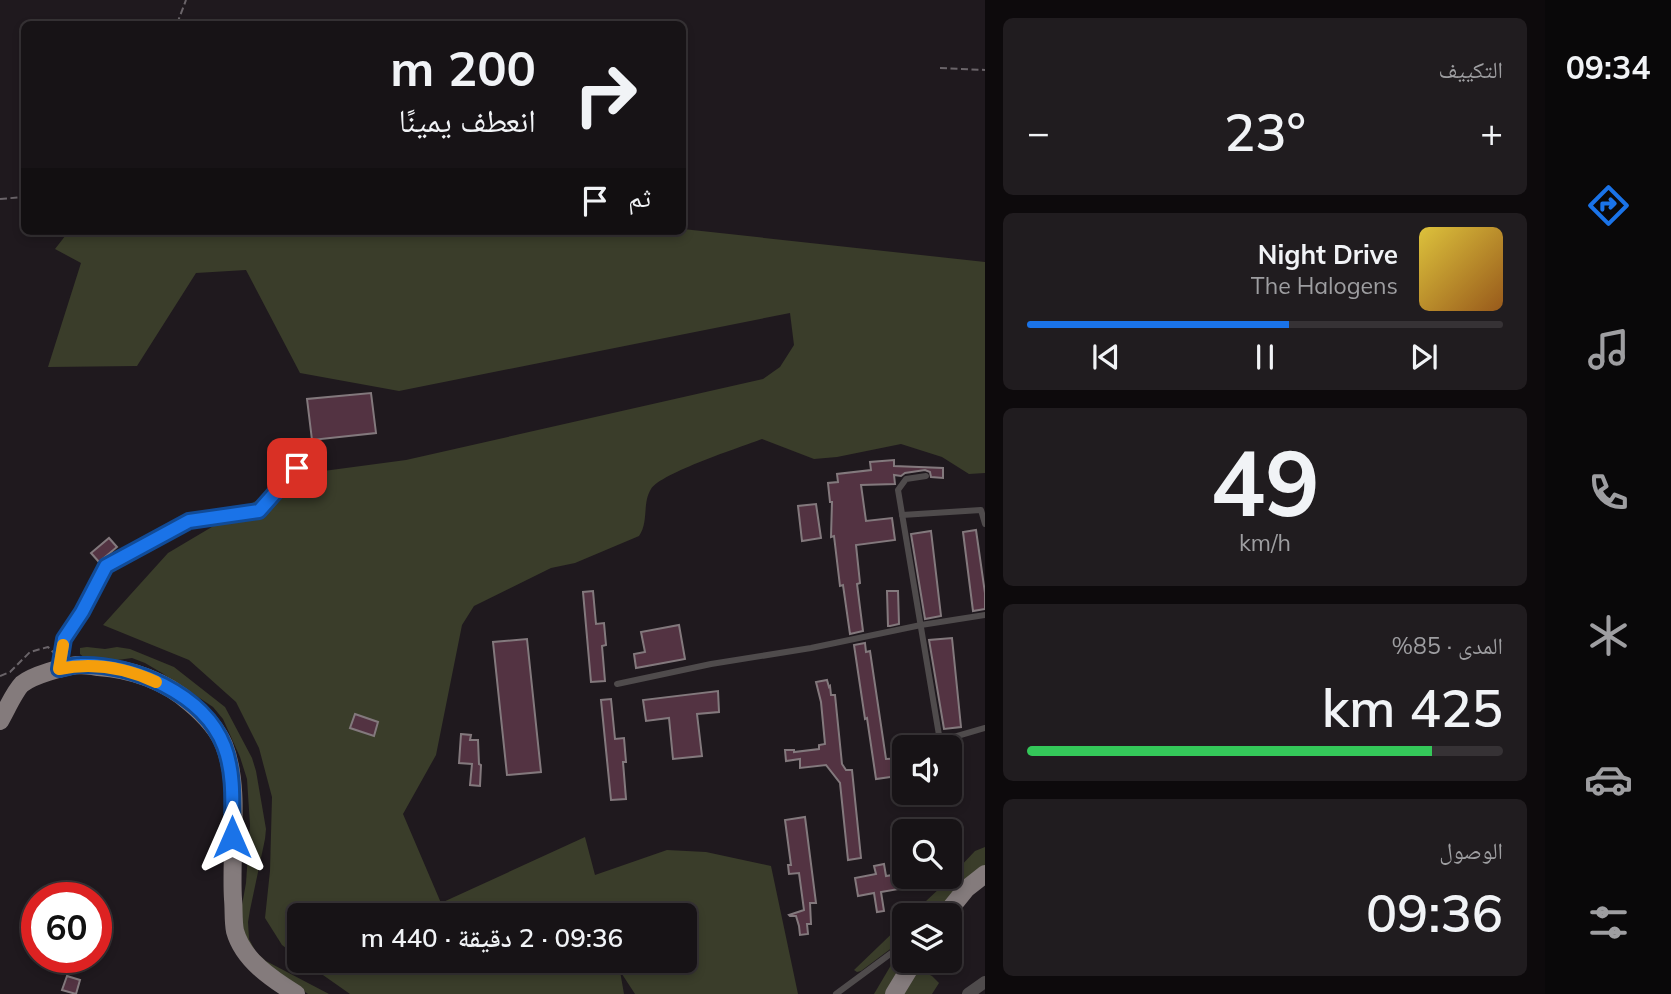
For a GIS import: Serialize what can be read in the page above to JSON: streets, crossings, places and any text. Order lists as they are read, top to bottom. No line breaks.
{"page":{"tabs":"09:34","tile":["التكييف",["49","km/h"],["المدى · 85%","425 km"],["الوصول","09:36"]],"turn":["200 m","انعطف يمينًا"],"heat":["−","23°","+"],"then":"ثم","song":["Night Drive","The Halogens"],"limit":"60","trip":"09:36 · 2 دقيقة · 440 m"}}
